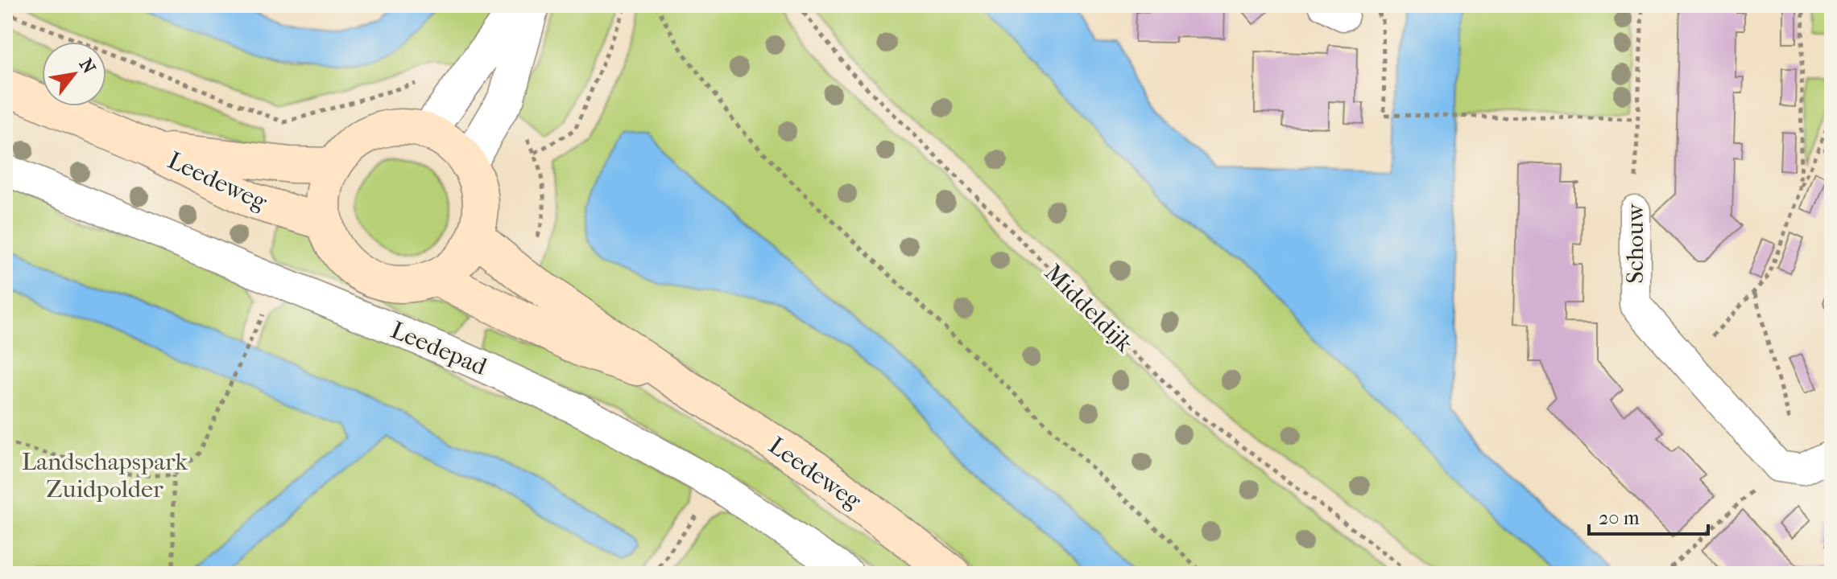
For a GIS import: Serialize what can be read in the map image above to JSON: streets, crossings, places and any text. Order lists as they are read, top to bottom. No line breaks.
{"streets":{"main road":["Leedeweg"],"street":["Schouw","Leedepad"],"path":["Middeldijk"]},"parks":["Landschapspark Zuidpolder"],"scale_bar":"20 m","north":"top right"}
